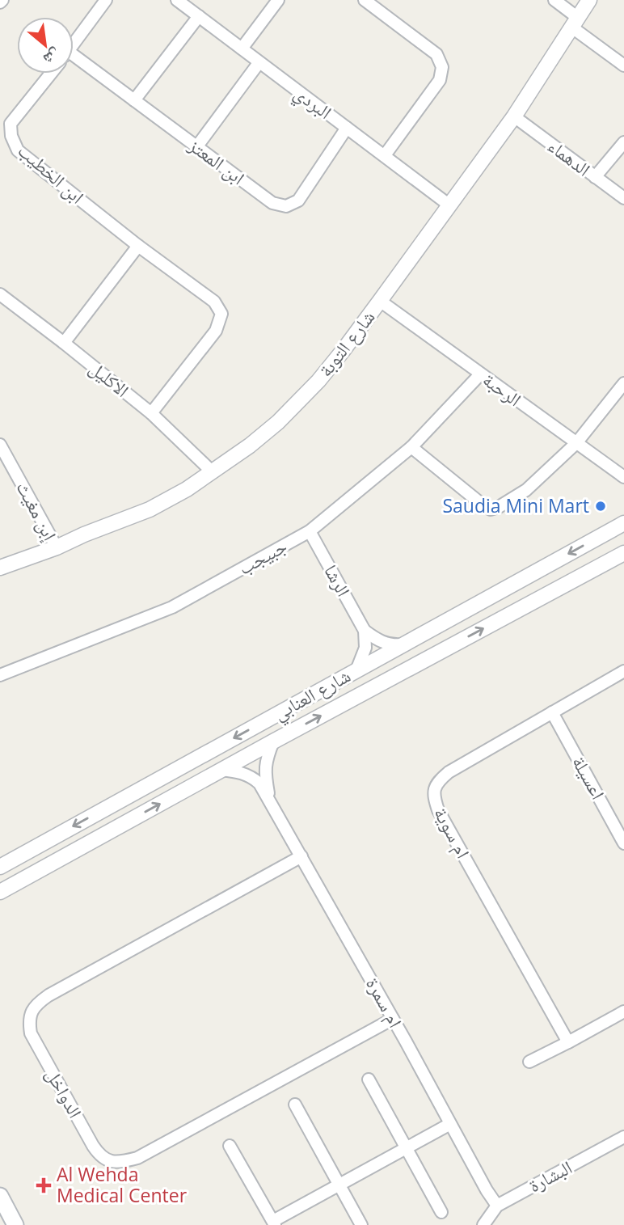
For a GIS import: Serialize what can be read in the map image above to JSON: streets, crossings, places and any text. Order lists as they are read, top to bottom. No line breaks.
{"streets":{"street":["البردي","الدهماء","ابن المعتز","ابن الخطيب","شارع التوبة","الاكليل","الرحبة","إبن مغيث","جبيجب","الرشا","شارع العنابي","اعسيلة","ام سوية","ام سمرة","الدواخل","البشارة"]},"crossings":[["البردي","ابن المعتز"],["البردي","شارع التوبة"],["الدهماء","شارع التوبة"],["ابن الخطيب","الاكليل"],["شارع التوبة","الاكليل"],["شارع التوبة","الرحبة"],["شارع التوبة","إبن مغيث"],["الرحبة","جبيجب"],["جبيجب","الرشا"],["شارع العنابي","ام سمرة"],["اعسيلة","ام سوية"],["ام سمرة","الدواخل"],["ام سمرة","البشارة"]],"places":{"other":["Saudia Mini Mart"],"health":["Al Wehda Medical Center"]},"north":"bottom right"}
